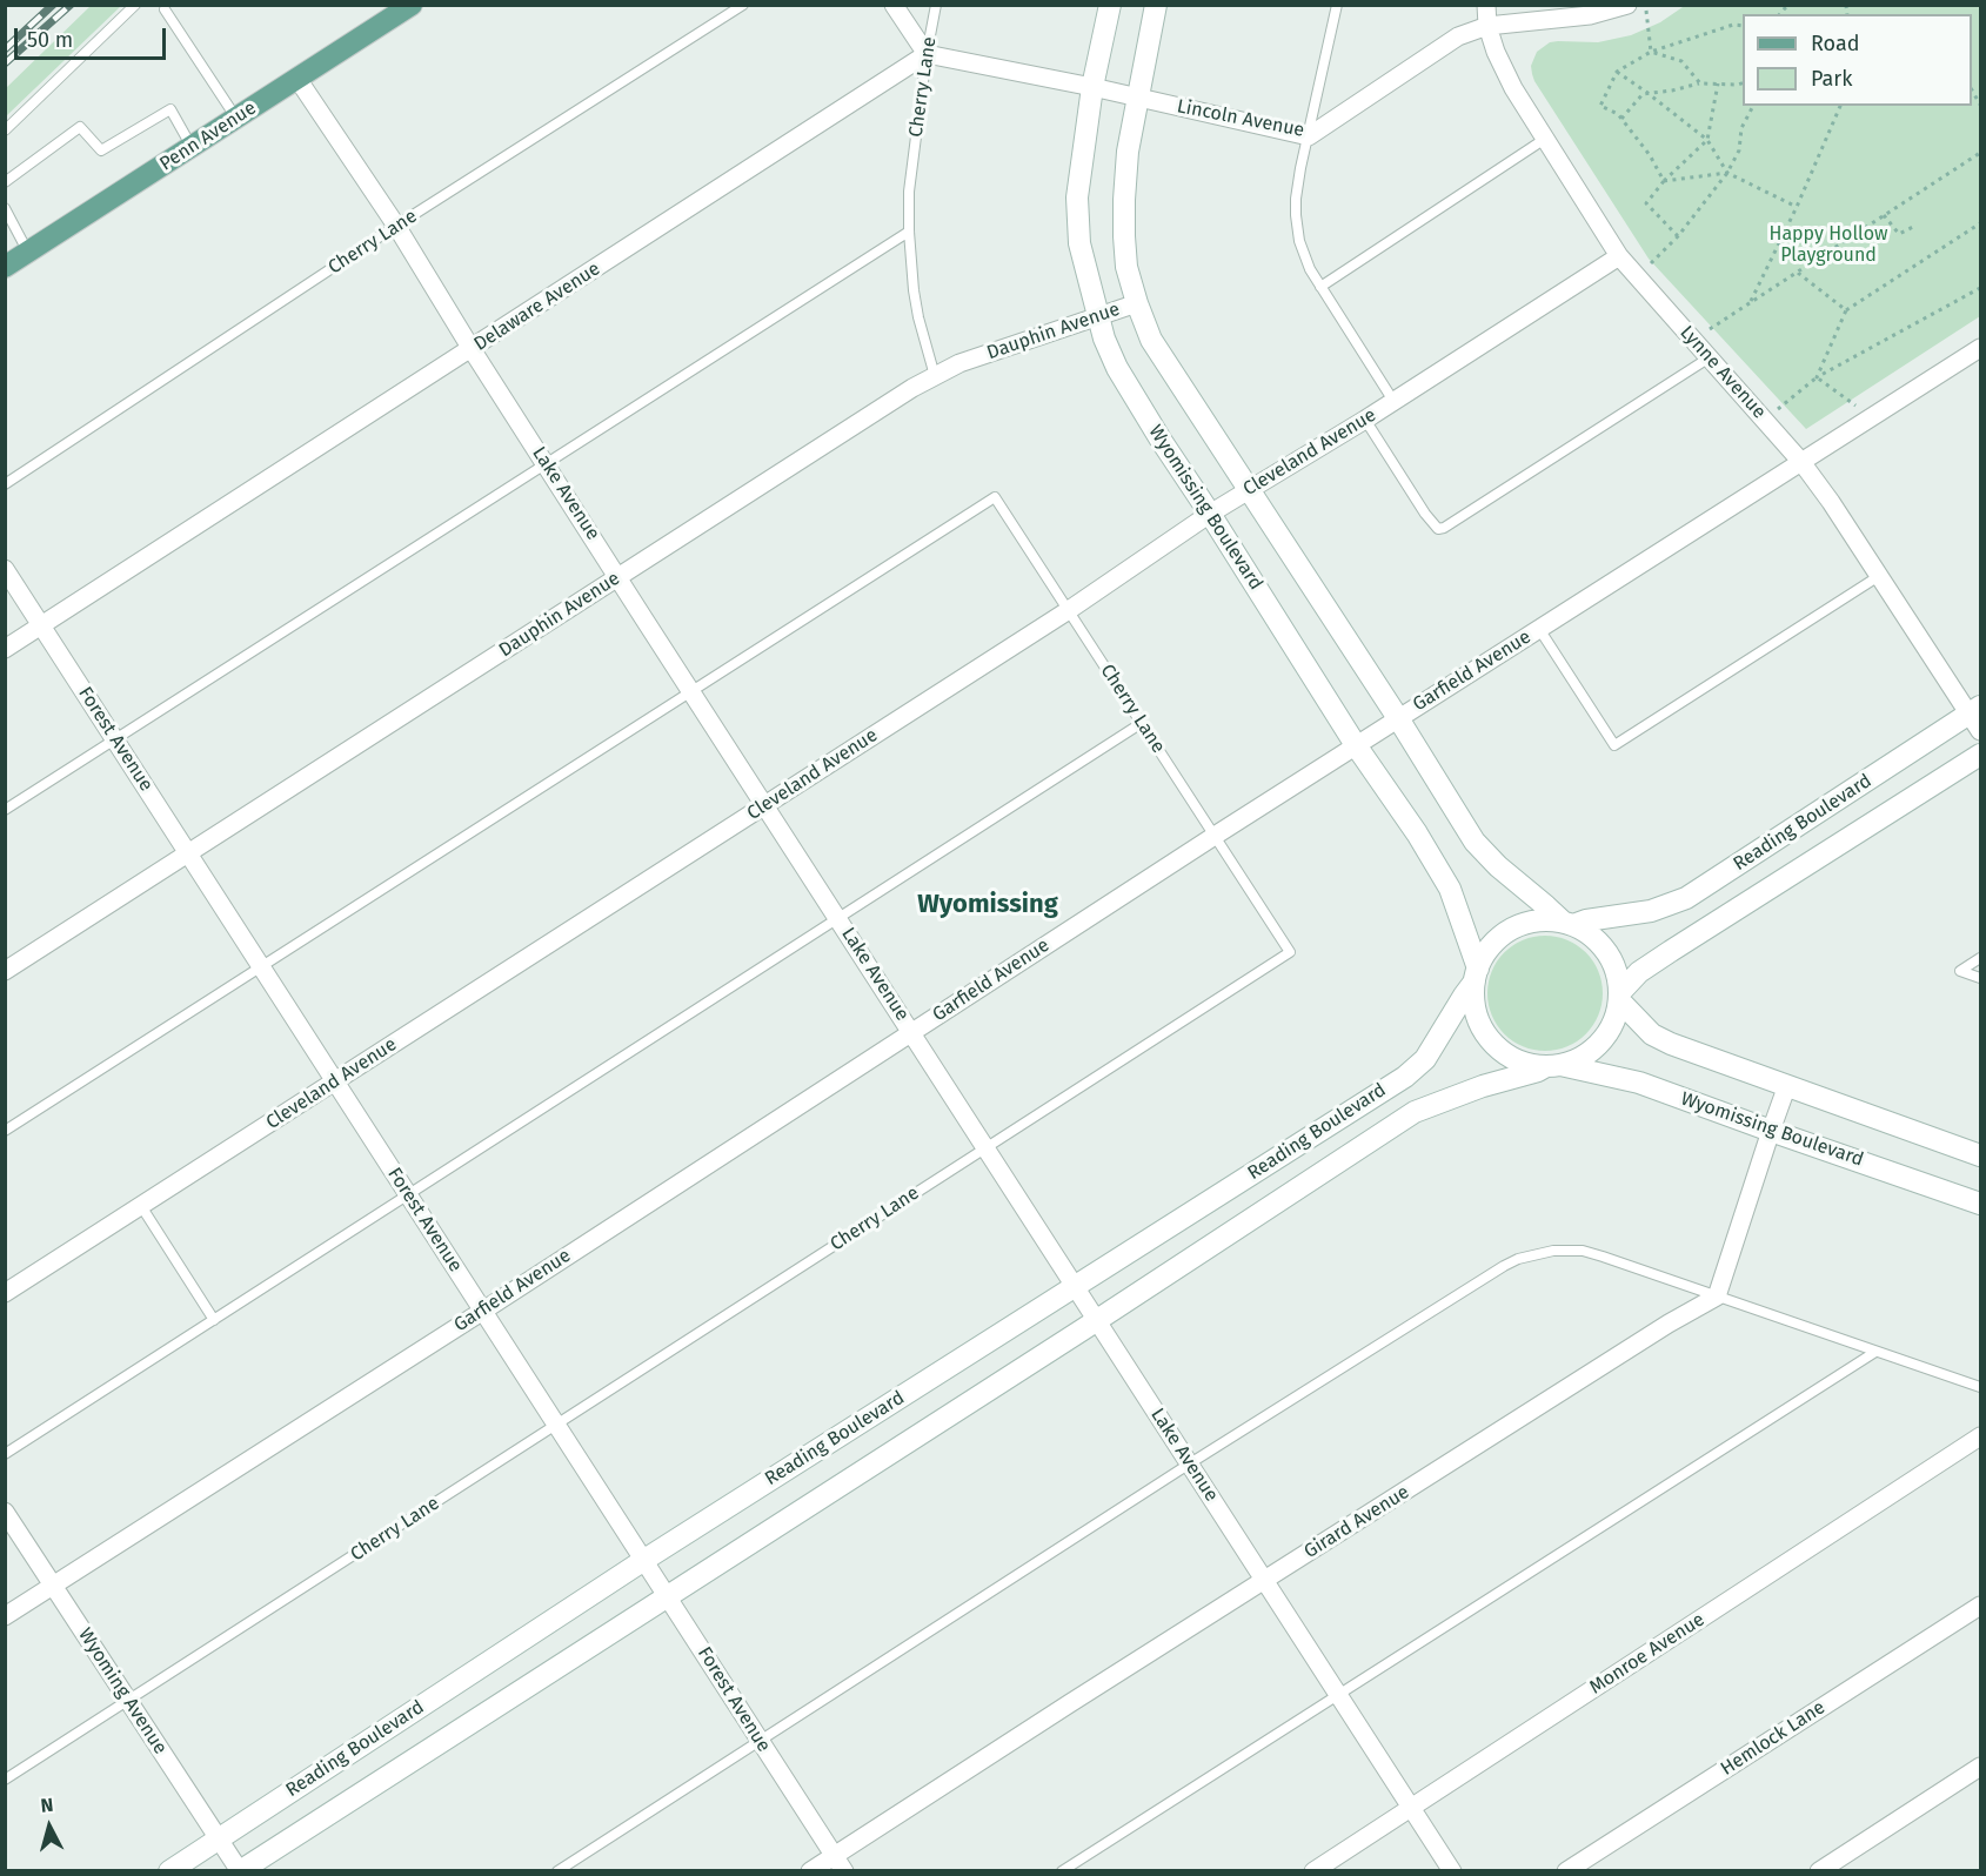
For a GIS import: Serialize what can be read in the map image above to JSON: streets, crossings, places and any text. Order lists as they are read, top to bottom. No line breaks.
{"streets":{"main road":["Penn Avenue"],"street":["Lincoln Avenue","Delaware Avenue","Dauphin Avenue","Lynne Avenue","Cleveland Avenue","Lake Avenue","Wyomissing Boulevard","Garfield Avenue","Forest Avenue","Reading Boulevard","Girard Avenue","Monroe Avenue","Wyoming Avenue","Hemlock Lane"],"lane":["Cherry Lane"]},"crossings":[["Cherry Lane","Delaware Avenue"],["Cherry Lane","Dauphin Avenue"],["Cherry Lane","Cleveland Avenue"],["Cherry Lane","Lake Avenue"],["Cherry Lane","Garfield Avenue"],["Cherry Lane","Forest Avenue"],["Cherry Lane","Wyoming Avenue"],["Lincoln Avenue","Lynne Avenue"],["Lincoln Avenue","Wyomissing Boulevard"],["Penn Avenue","Lake Avenue"],["Delaware Avenue","Lake Avenue"],["Delaware Avenue","Forest Avenue"],["Dauphin Avenue","Lake Avenue"],["Dauphin Avenue","Wyomissing Boulevard"],["Dauphin Avenue","Forest Avenue"],["Lynne Avenue","Cleveland Avenue"],["Lynne Avenue","Garfield Avenue"],["Lynne Avenue","Reading Boulevard"],["Cleveland Avenue","Lake Avenue"],["Cleveland Avenue","Wyomissing Boulevard"],["Cleveland Avenue","Forest Avenue"],["Lake Avenue","Garfield Avenue"],["Lake Avenue","Reading Boulevard"],["Lake Avenue","Girard Avenue"],["Lake Avenue","Monroe Avenue"],["Wyomissing Boulevard","Garfield Avenue"],["Wyomissing Boulevard","Reading Boulevard"],["Garfield Avenue","Forest Avenue"],["Garfield Avenue","Wyoming Avenue"],["Forest Avenue","Reading Boulevard"],["Forest Avenue","Girard Avenue"],["Reading Boulevard","Wyoming Avenue"]],"districts":["Wyomissing"],"parks":["Happy Hollow Playground"],"legend":["Road","Park"],"scale_bar":"50 m","north":"top"}
